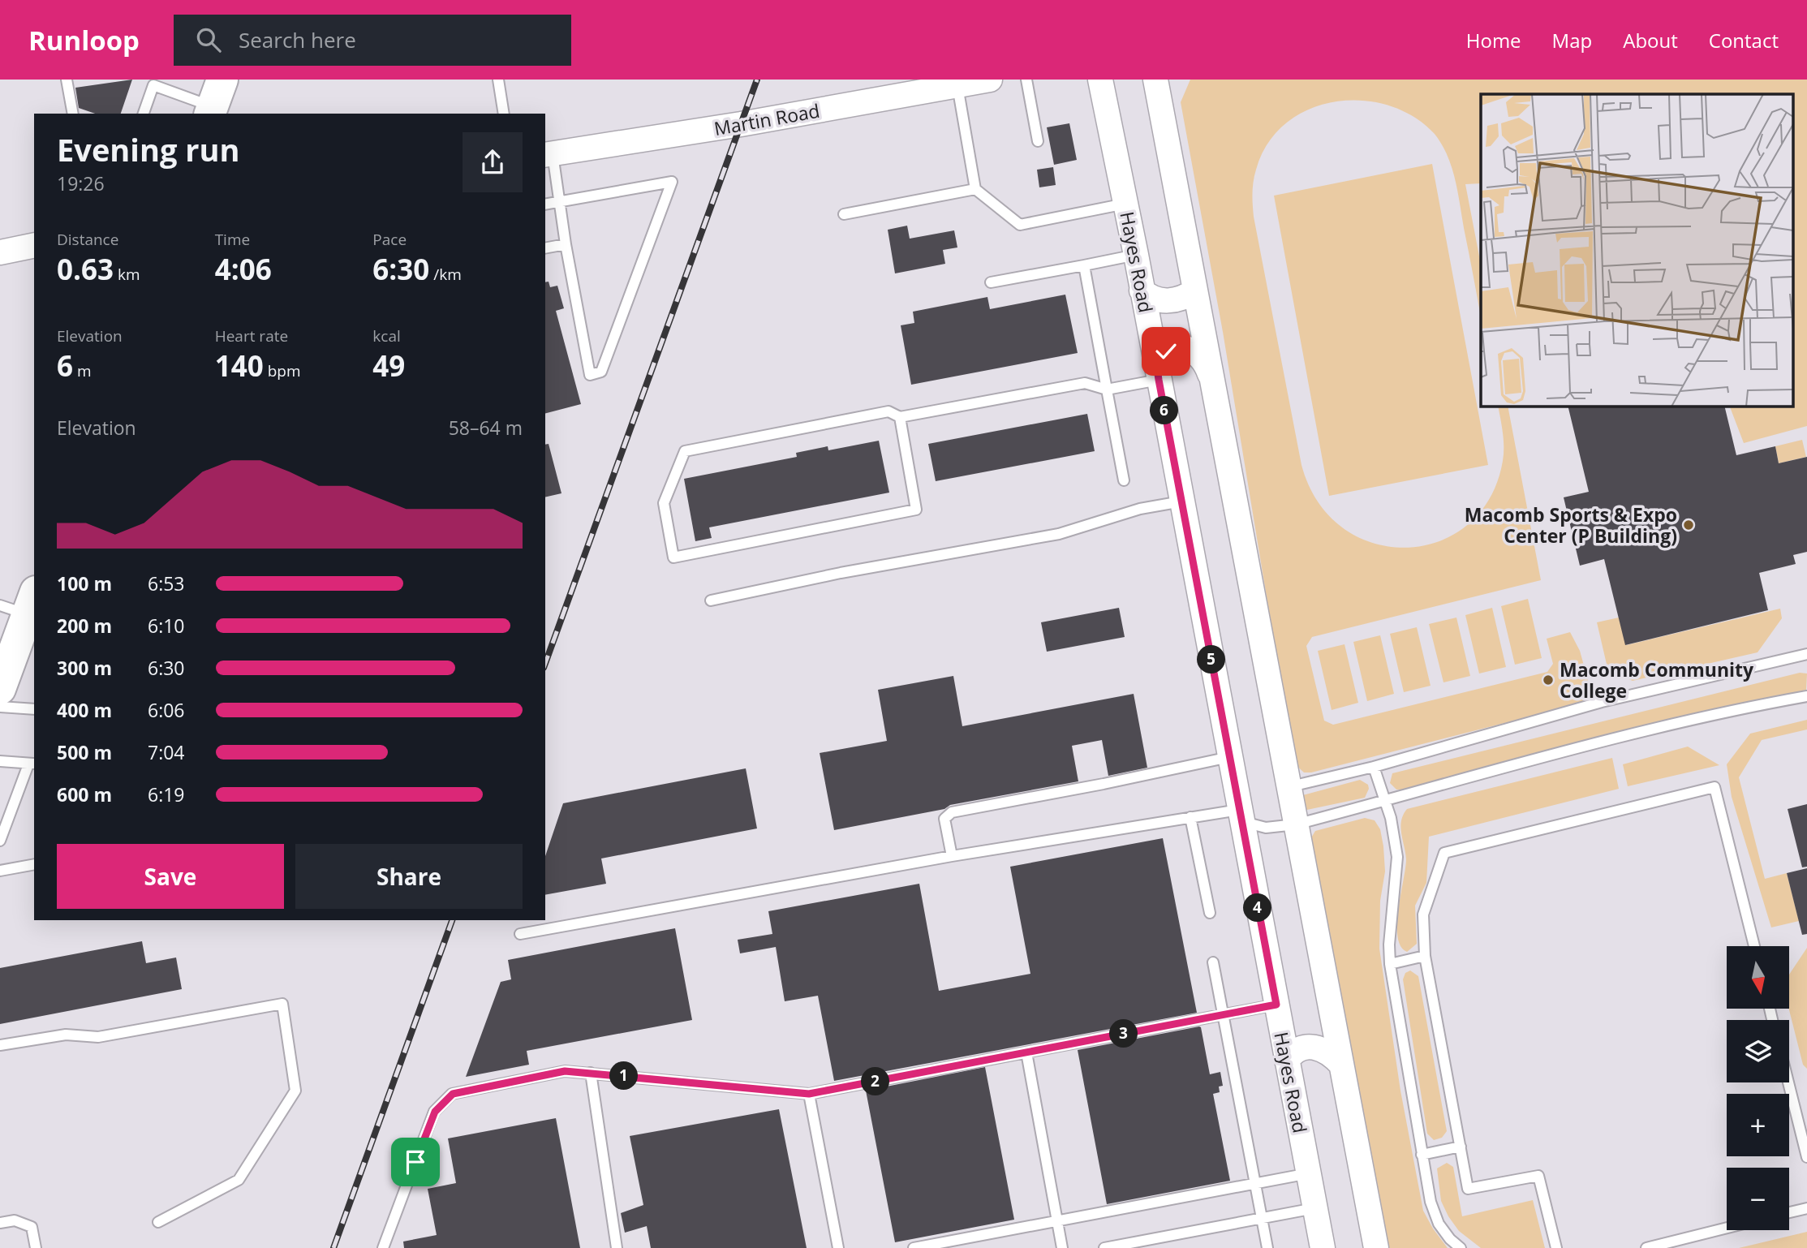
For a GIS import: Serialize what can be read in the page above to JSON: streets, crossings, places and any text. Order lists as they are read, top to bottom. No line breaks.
{"streets":{"street":["Martin Road","Hayes Road"]},"places":["Macomb Sports & Expo Center (P Building)","Macomb Community College"],"north":"bottom","page":{"header":"Runloop","search":"Search here","nav":["Home","Map","About","Contact"],"heading":["Evening run","19:26"],"stats":[["Distance","0.63 km"],["Time","4:06"],["Pace","6:30 /km"],["Elevation","6 m"],["Heart rate","140 bpm"],["kcal","49"]],"pins":["6","5","4","3","1","2"],"chart":["Elevation","58–64 m"],"list":[{"name":"100 m","note":"6:53"},{"name":"200 m","note":"6:10"},{"name":"300 m","note":"6:30"},{"name":"400 m","note":"6:06"},{"name":"500 m","note":"7:04"},{"name":"600 m","note":"6:19"}],"buttons":["Save","Share"],"map_buttons":["+","−"]}}
